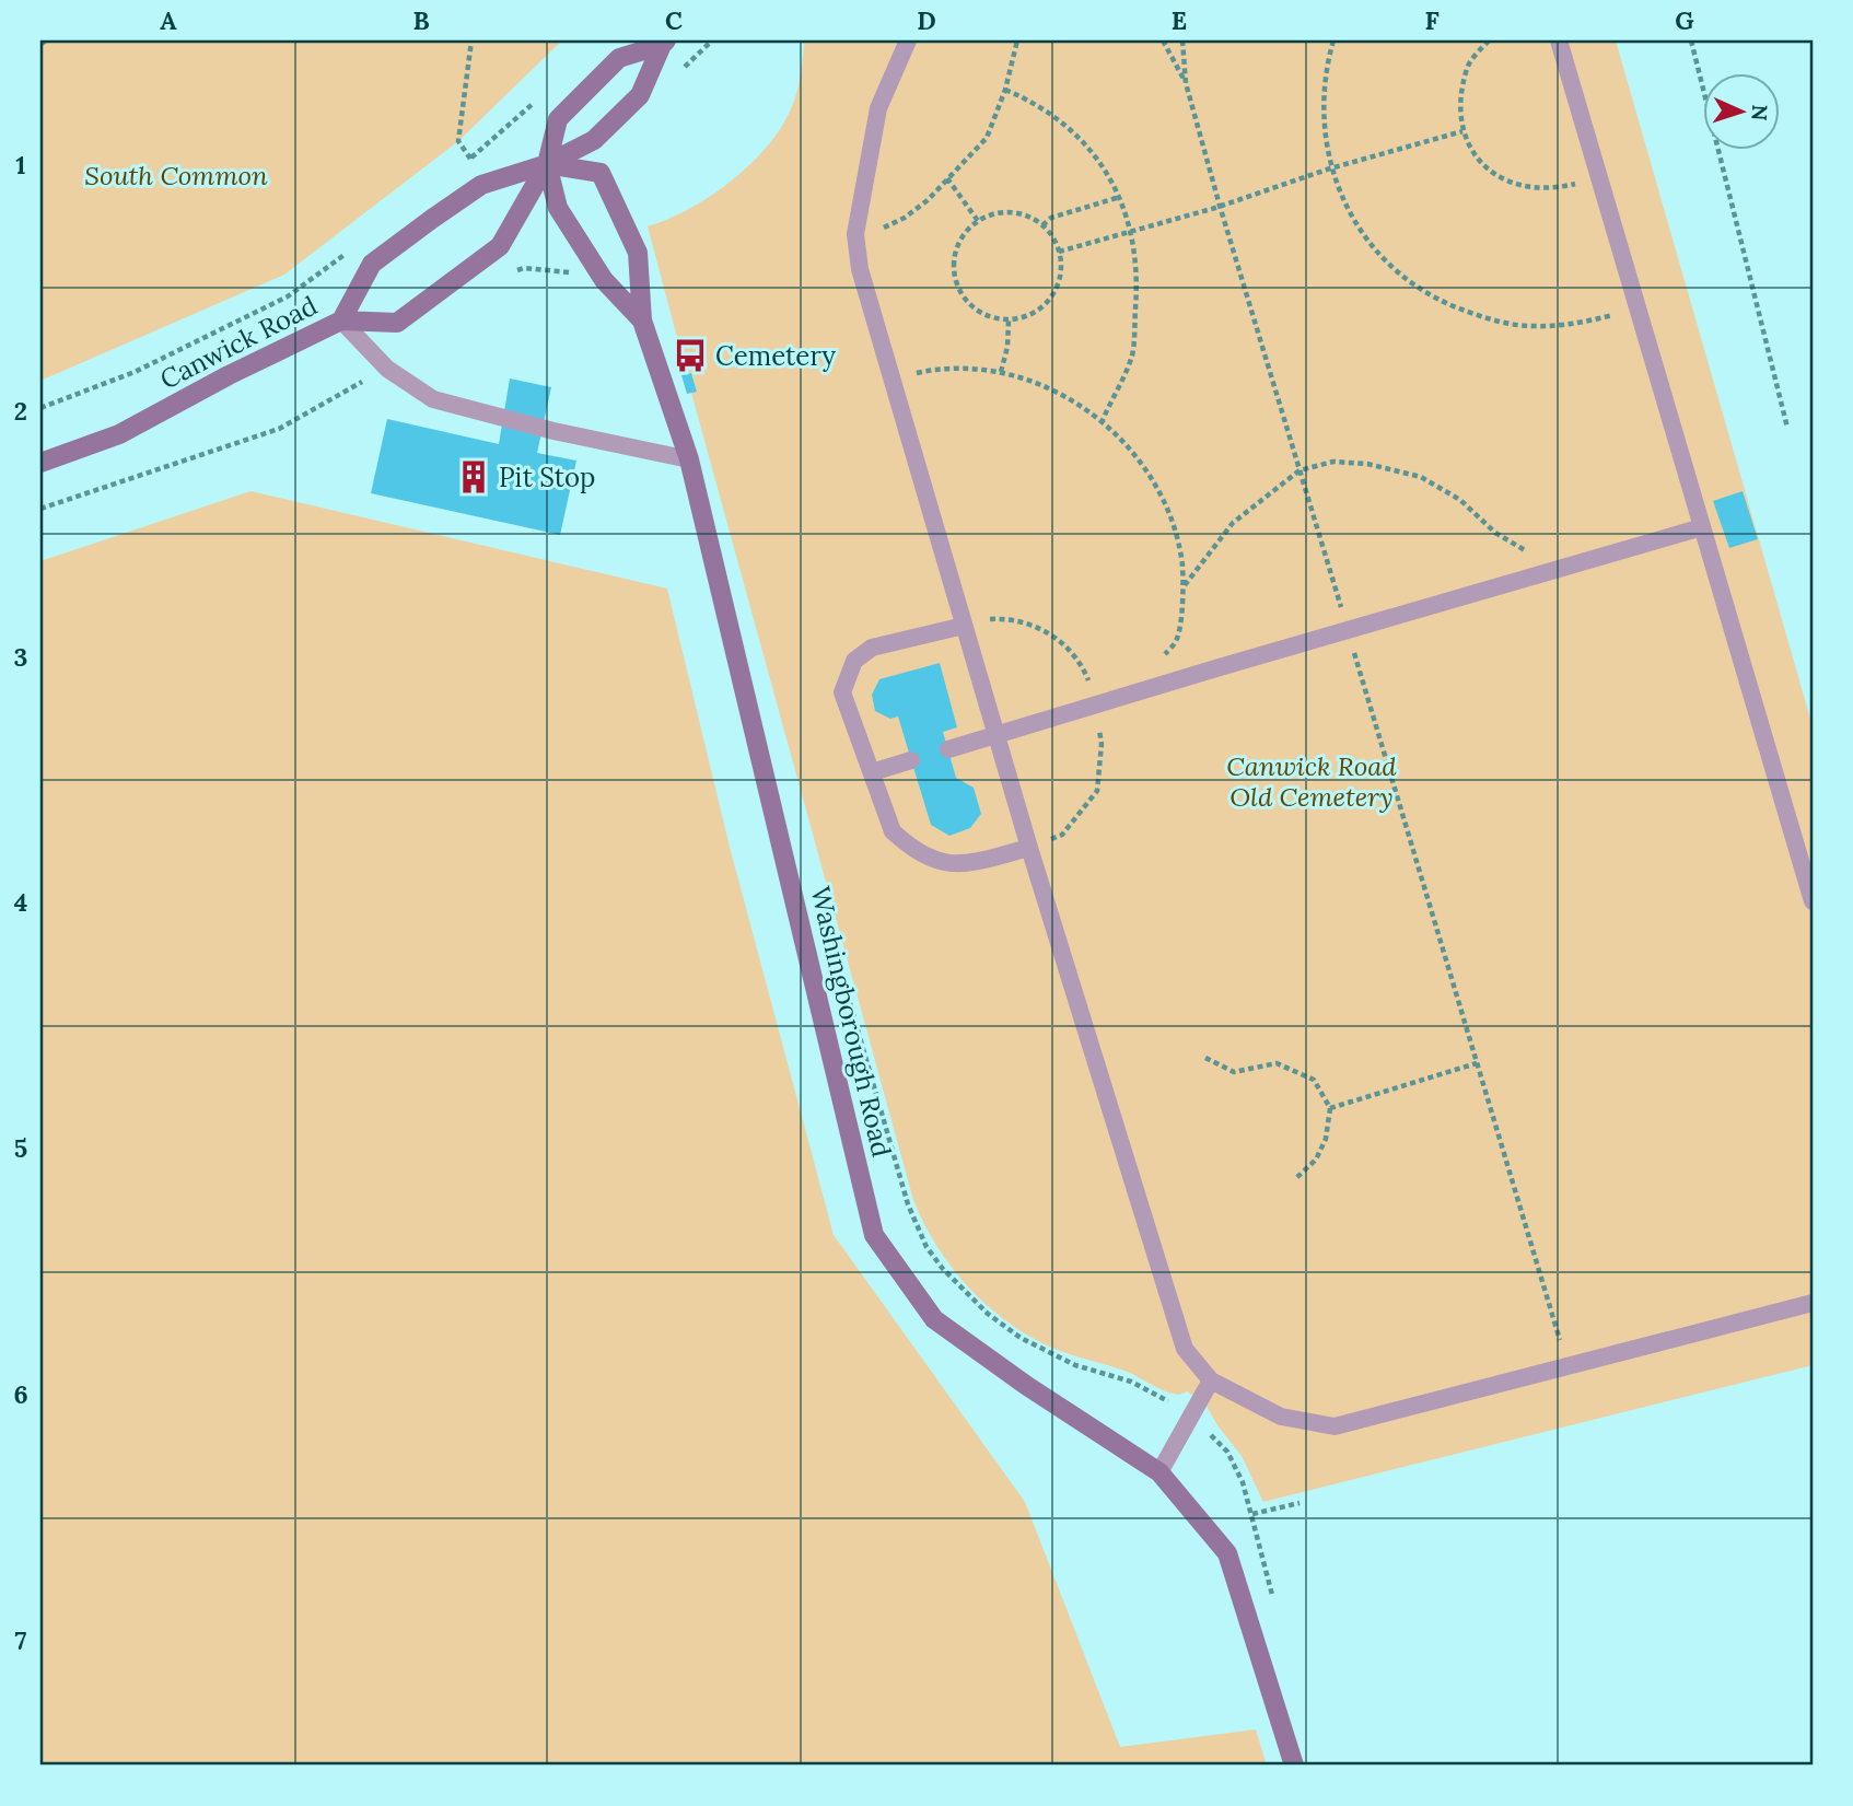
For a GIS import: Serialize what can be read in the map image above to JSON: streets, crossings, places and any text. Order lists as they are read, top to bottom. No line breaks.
{"streets":{"main road":["Canwick Road","Washingborough Road"]},"crossings":[["Canwick Road","Washingborough Road"]],"parks":["South Common","Canwick Road Old Cemetery"],"places":{"bus stop":["Cemetery"],"building":["Pit Stop"]},"north":"right","grid":{"columns":["A","B","C","D","E","F","G"],"rows":["1","2","3","4","5","6","7"]}}
